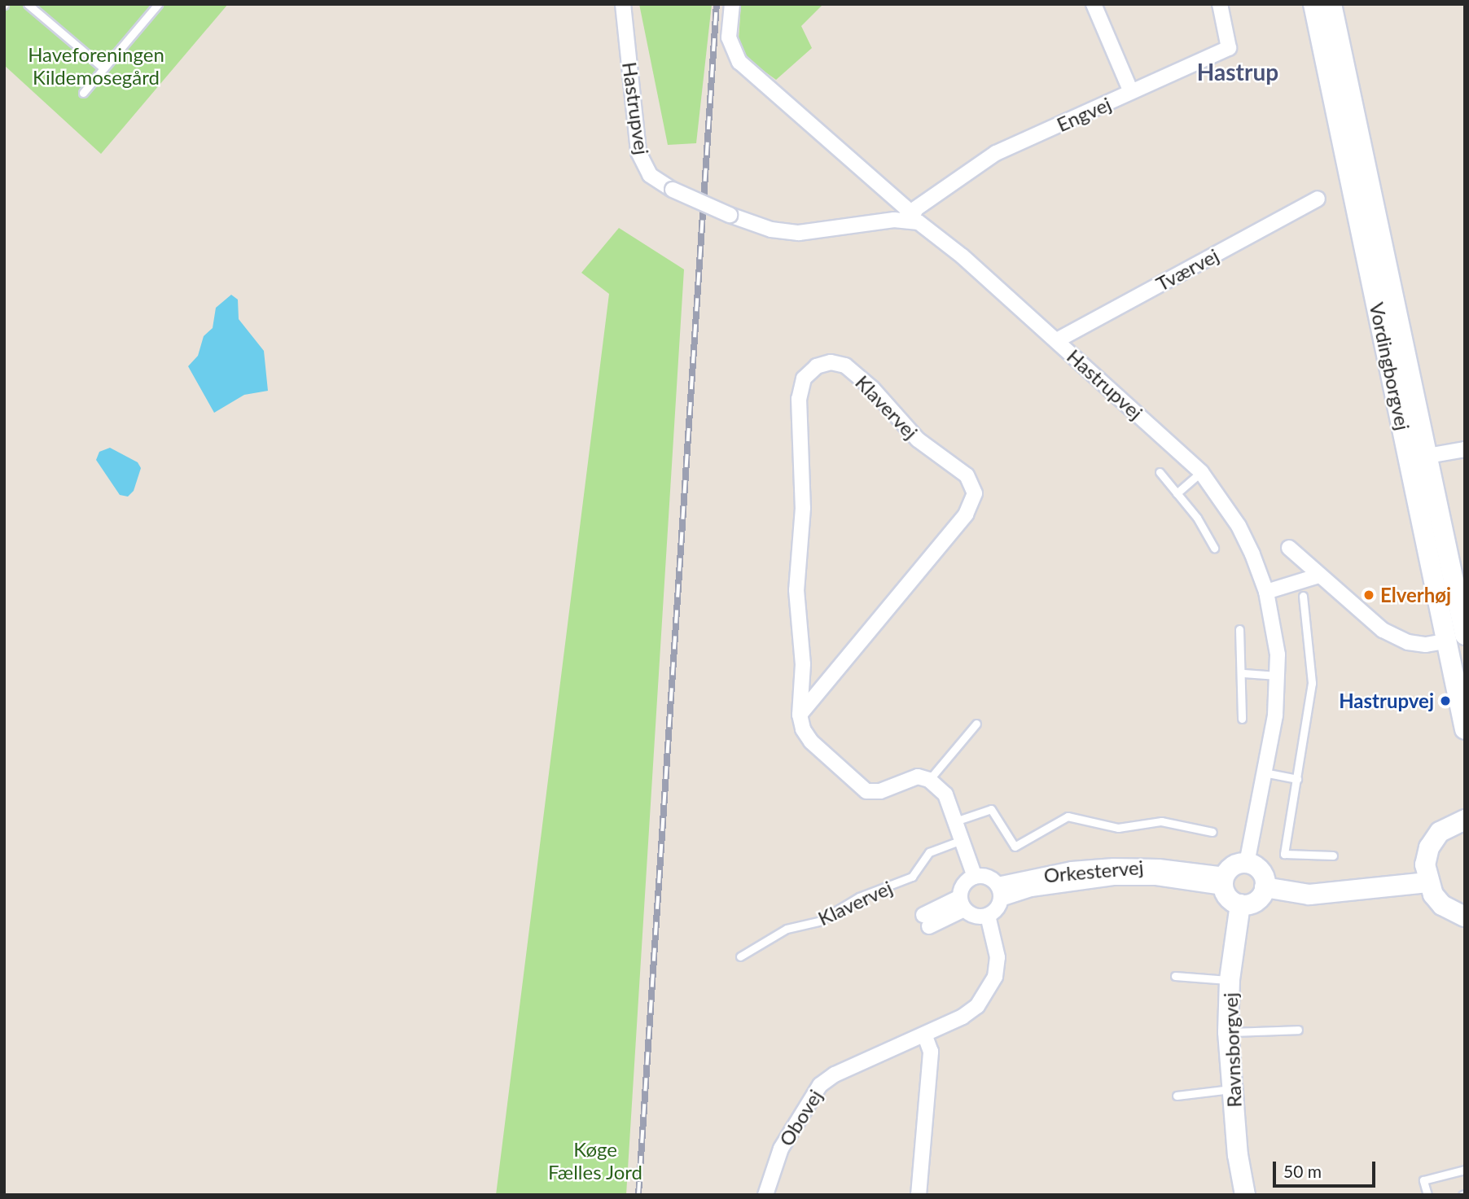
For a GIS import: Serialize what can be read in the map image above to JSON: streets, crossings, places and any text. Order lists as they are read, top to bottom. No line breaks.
{"streets":{"main road":["Vordingborgvej","Ravnsborgvej"],"street":["Hastrupvej","Engvej","Tværvej","Klavervej","Orkestervej","Obovej"]},"crossings":[["Hastrupvej","Engvej"],["Hastrupvej","Tværvej"],["Orkestervej","Ravnsborgvej"],["Orkestervej","Obovej"]],"districts":["Hastrup"],"parks":["Haveforeningen Kildemosegård","Køge Fælles Jord"],"places":["Elverhøj","Hastrupvej"],"scale_bar":"50 m"}
